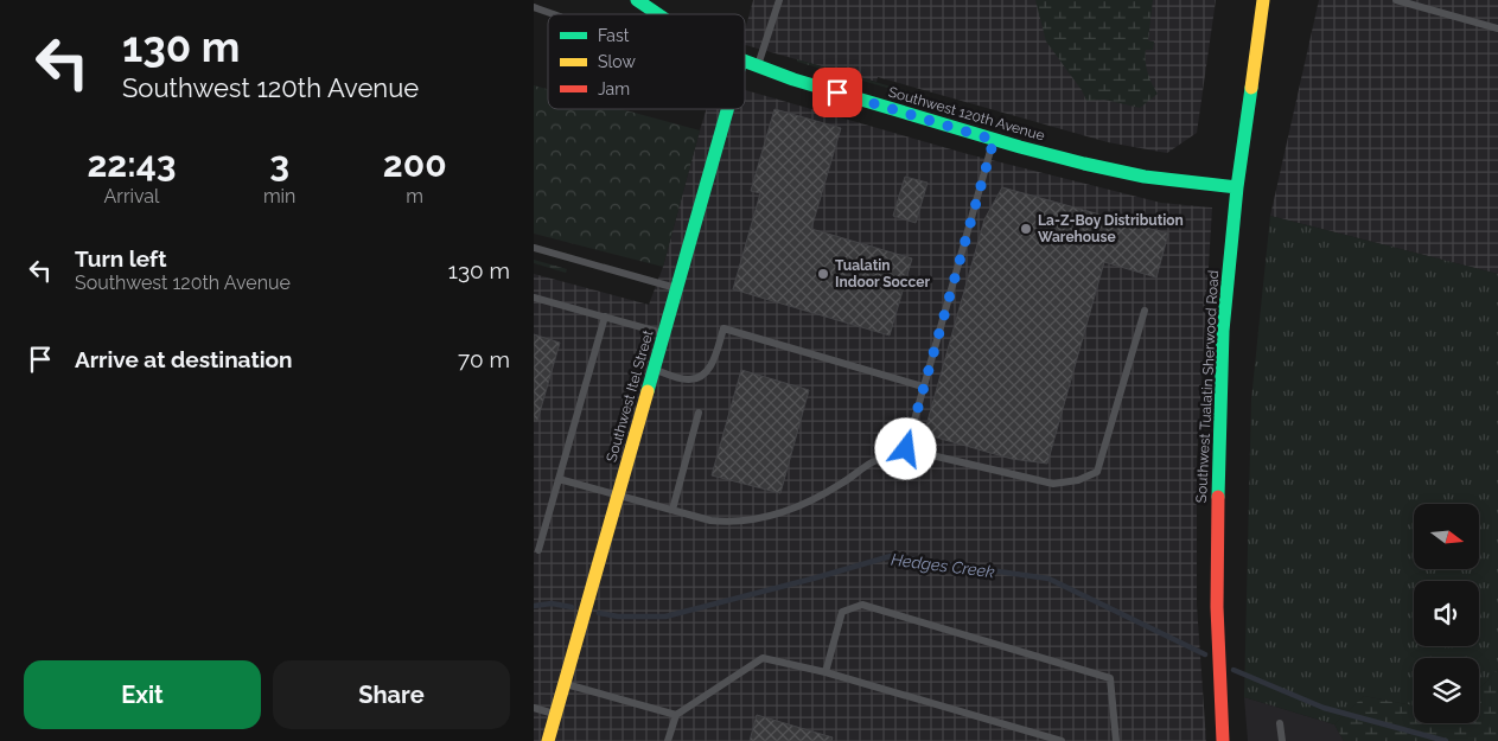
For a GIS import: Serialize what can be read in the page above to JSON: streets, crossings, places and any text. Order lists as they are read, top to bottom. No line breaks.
{"streets":{"main road":["Southwest 120th Avenue","Southwest Tualatin Sherwood Road","Southwest Itel Street"]},"crossings":[["Southwest 120th Avenue","Southwest Tualatin Sherwood Road"]],"water":["Hedges Creek"],"places":["La-Z-Boy Distribution Warehouse","Tualatin Indoor Soccer"],"legend":["Fast","Slow","Jam"],"north":"right","page":{"turn":["130 m","Southwest 120th Avenue"],"eta":["22:43","Arrival","3","min","200","m"],"list":[{"name":"Turn left","note":"Southwest 120th Avenue","value":"130 m"},{"name":"Arrive at destination","value":"70 m"}],"buttons":["Exit","Share"]}}
